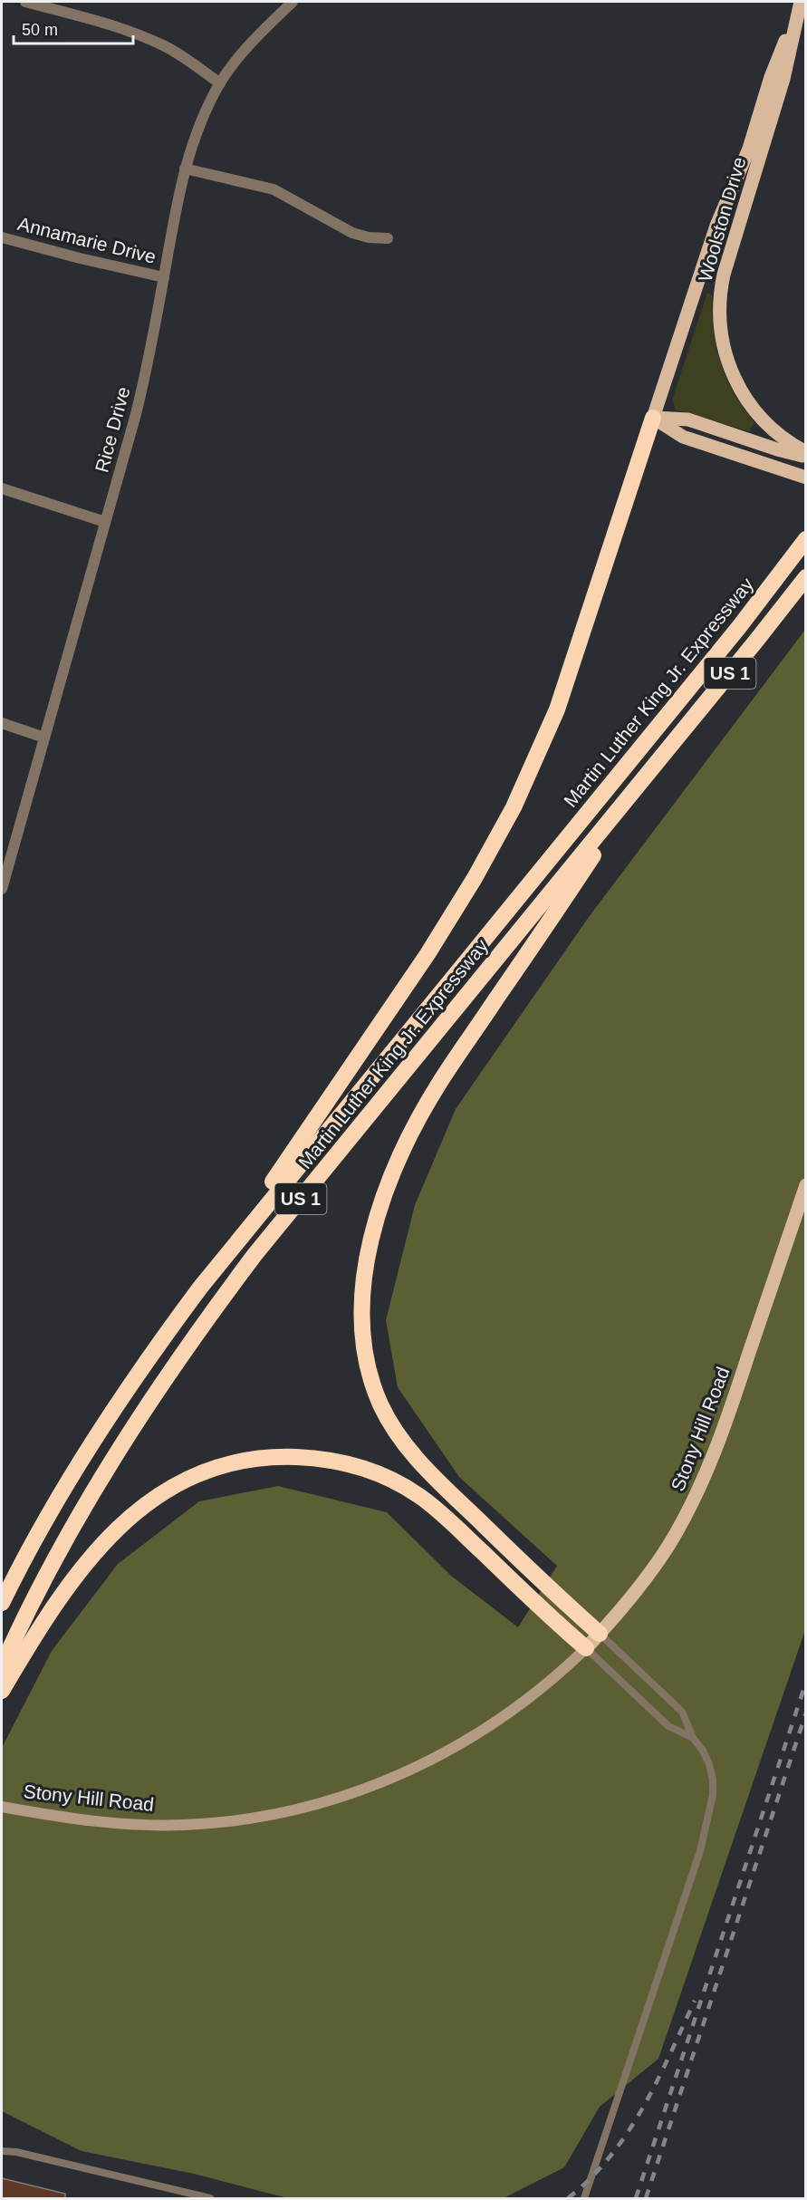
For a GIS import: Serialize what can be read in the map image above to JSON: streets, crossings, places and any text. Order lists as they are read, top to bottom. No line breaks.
{"streets":{"highway":["US 1","Martin Luther King Jr. Expressway"],"main road":["Woolston Drive","Stony Hill Road"],"street":["Annamarie Drive","Rice Drive"]},"crossings":[["Annamarie Drive","Rice Drive"]],"scale_bar":"50 m"}
